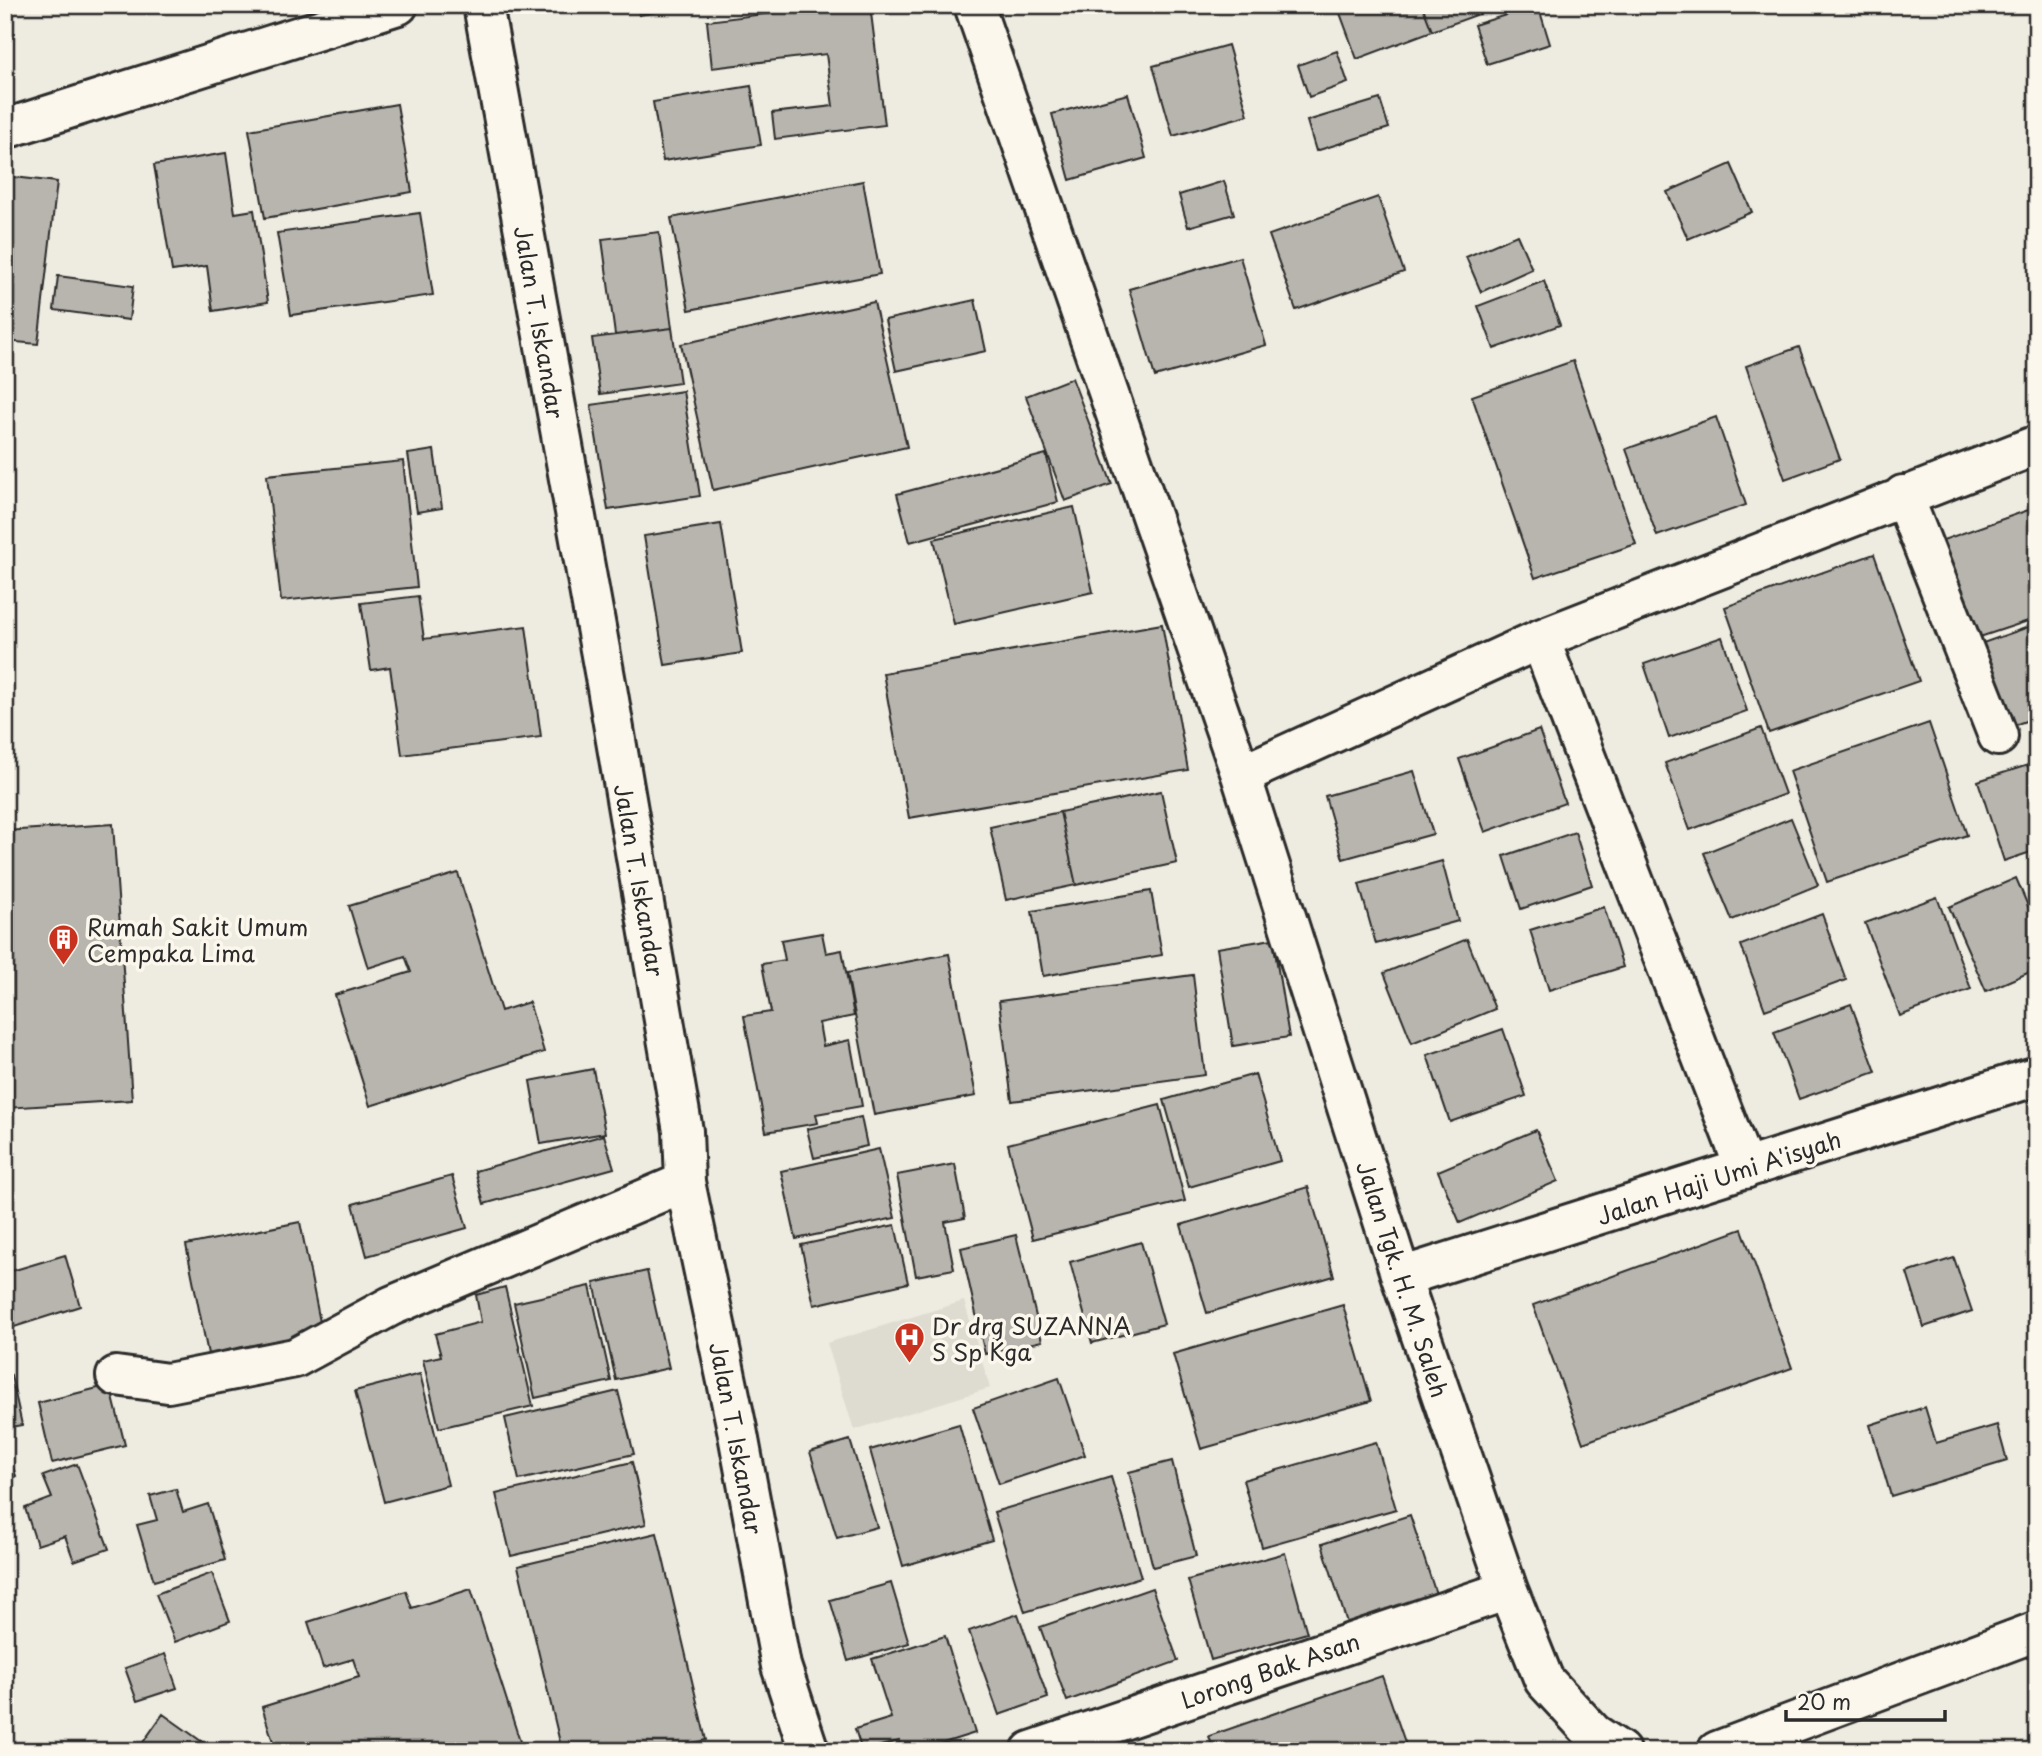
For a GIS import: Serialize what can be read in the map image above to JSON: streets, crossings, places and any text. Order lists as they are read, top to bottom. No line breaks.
{"streets":{"street":["Jalan T. Iskandar","Jalan Haji Umi A'isyah","Jalan Tgk. H. M. Saleh","Lorong Bak Asan"]},"crossings":[["Jalan Haji Umi A'isyah","Jalan Tgk. H. M. Saleh"],["Jalan Tgk. H. M. Saleh","Lorong Bak Asan"]],"places":{"building":["Rumah Sakit Umum Cempaka Lima"],"hospital":["Dr drg SUZANNA S Sp Kga"]},"scale_bar":"20 m"}
